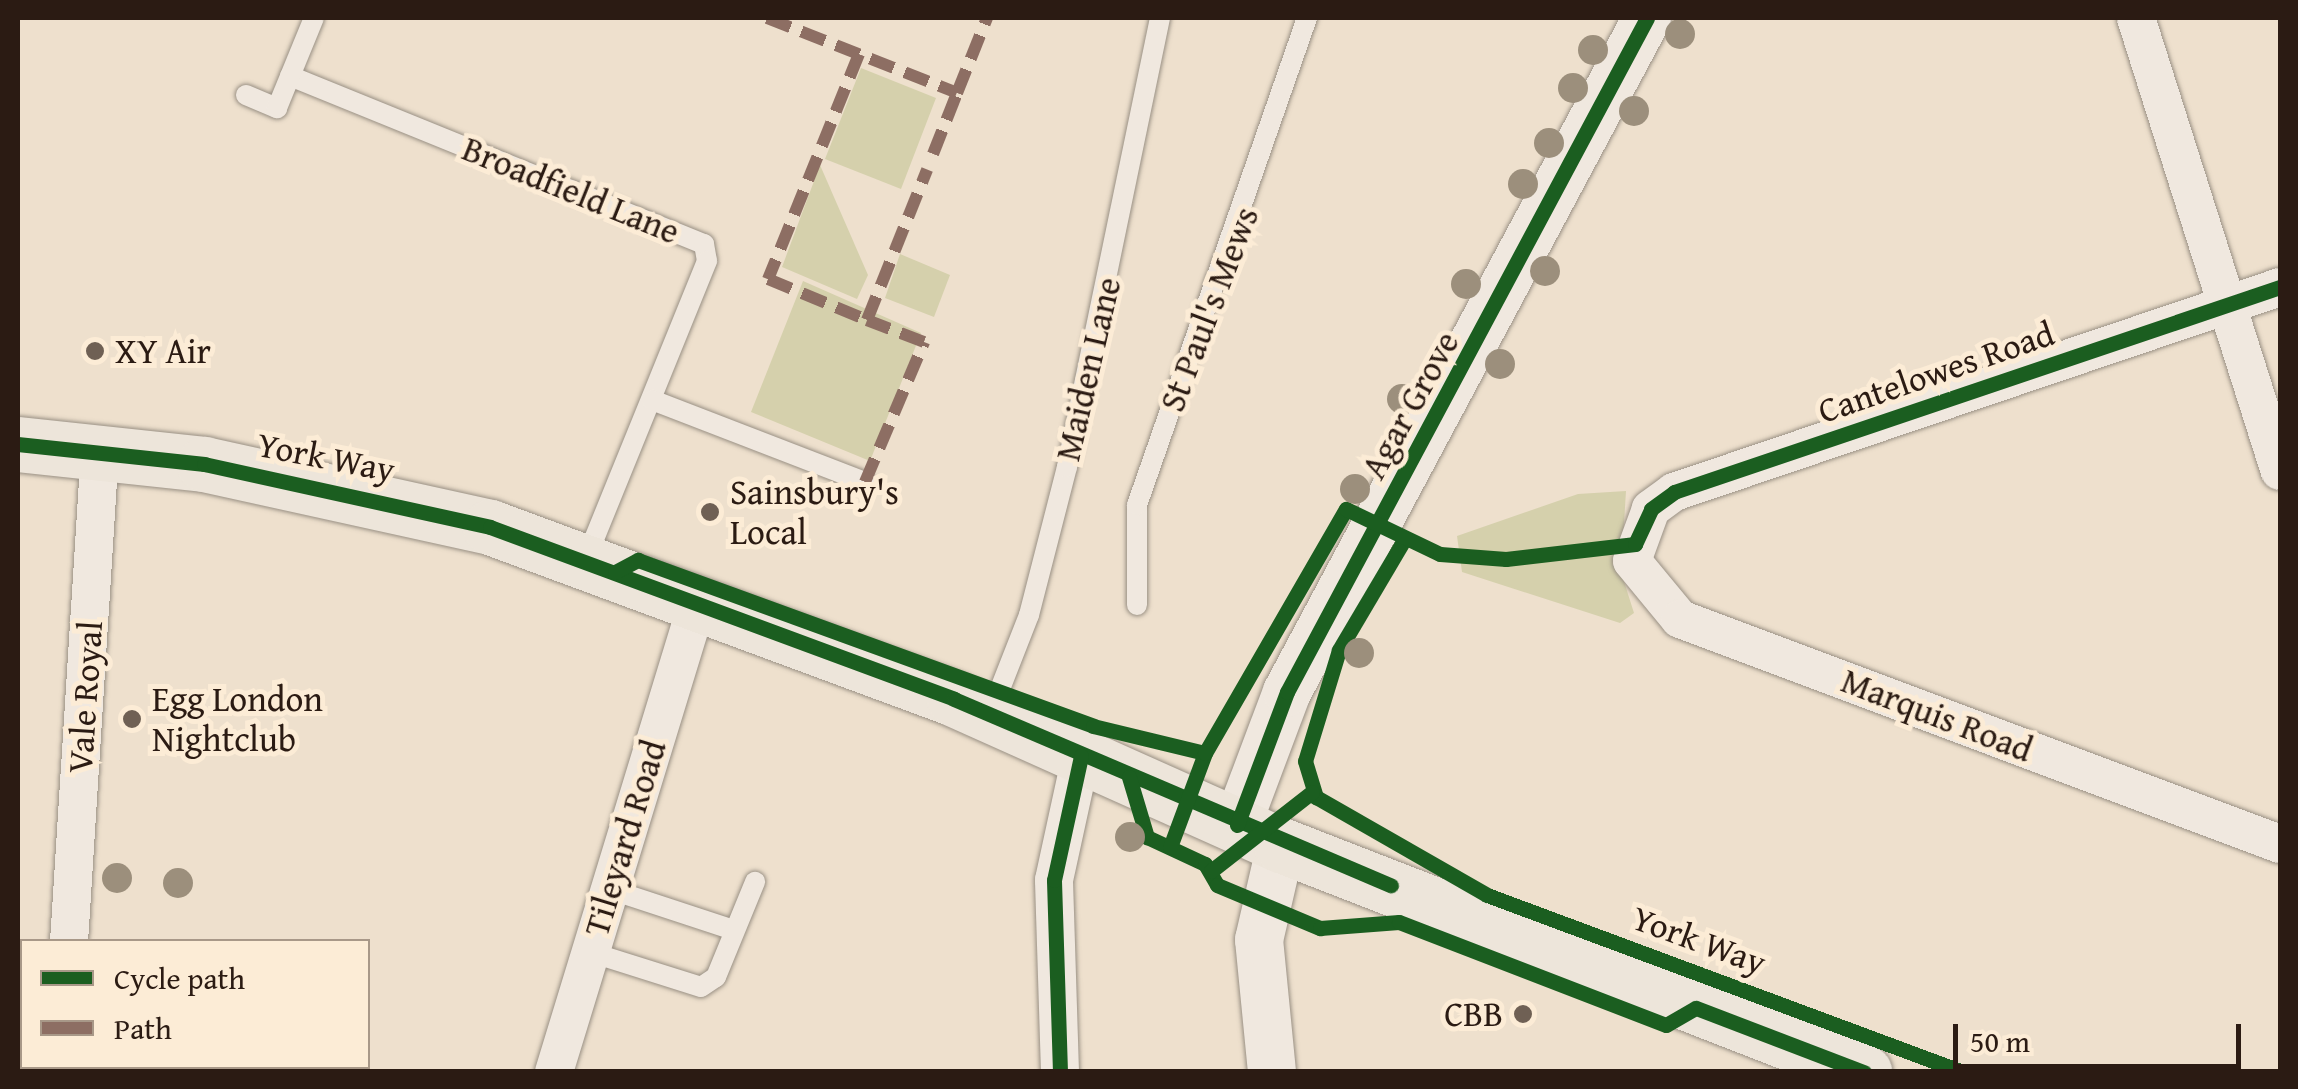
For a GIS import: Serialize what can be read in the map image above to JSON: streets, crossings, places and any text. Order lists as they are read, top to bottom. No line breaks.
{"streets":{"main road":["York Way"],"street":["Cantelowes Road","Agar Grove","Vale Royal","Marquis Road","Tileyard Road"],"lane":["Broadfield Lane","St Paul's Mews","Maiden Lane"]},"crossings":[["Broadfield Lane","York Way"],["Maiden Lane","York Way"],["Cantelowes Road","Marquis Road"],["Agar Grove","York Way"],["York Way","Vale Royal"],["York Way","Tileyard Road"]],"places":["XY Air","Sainsbury's Local","Egg London Nightclub","CBB"],"legend":["Cycle path","Path"],"scale_bar":"50 m"}
